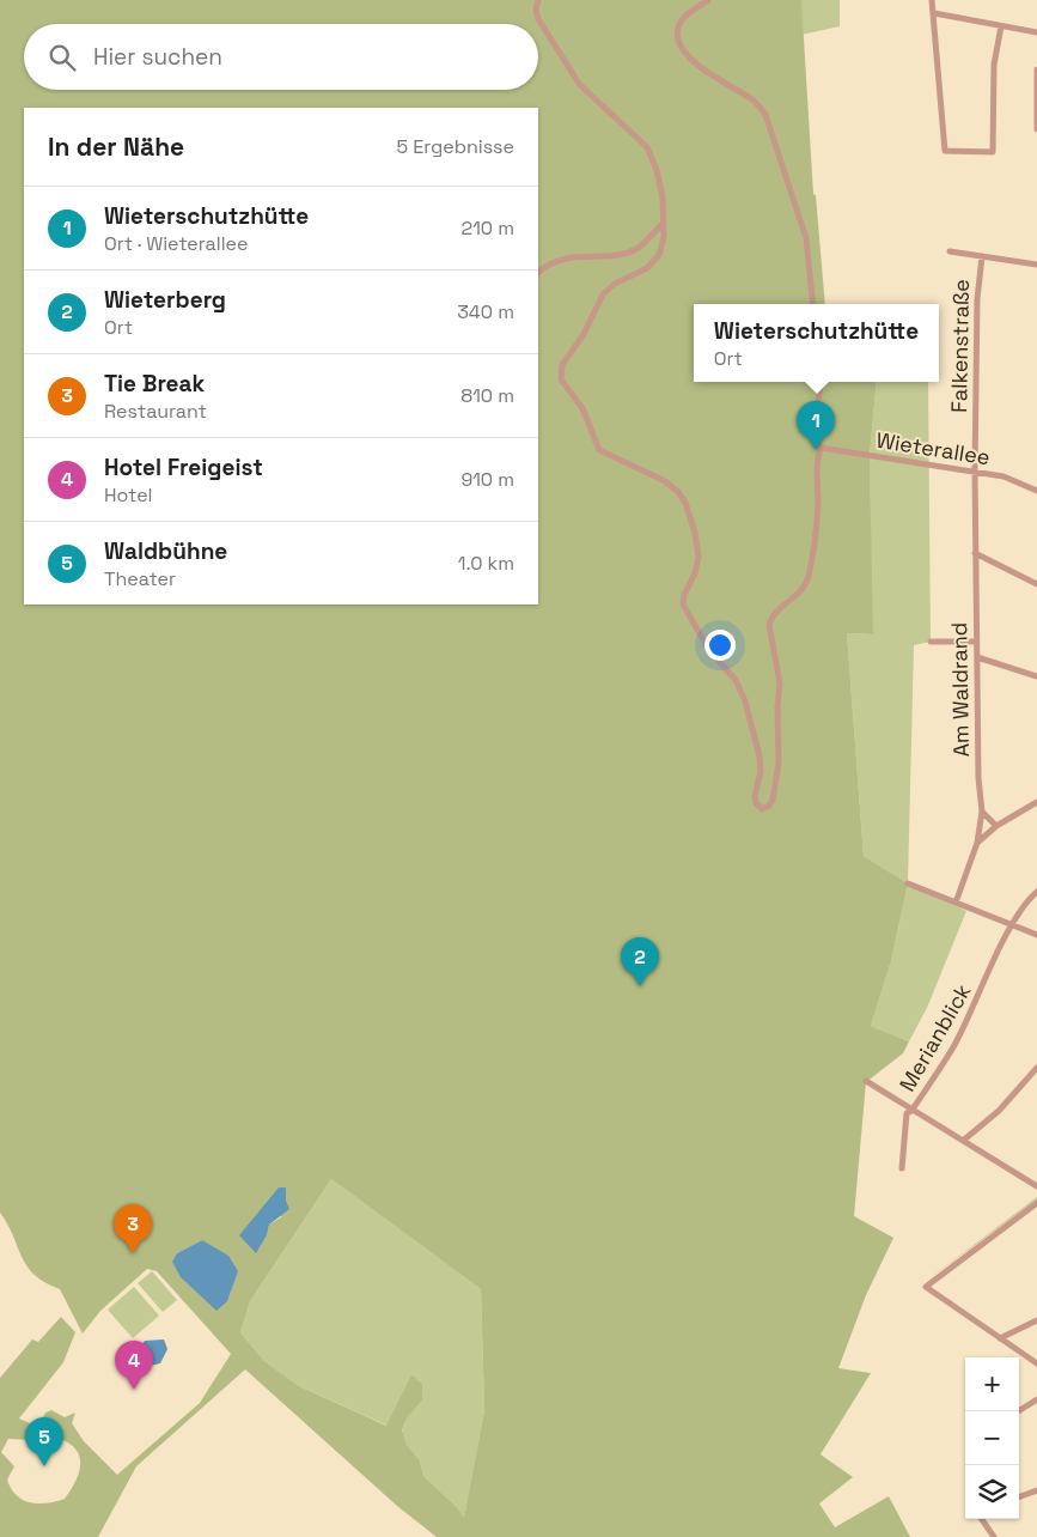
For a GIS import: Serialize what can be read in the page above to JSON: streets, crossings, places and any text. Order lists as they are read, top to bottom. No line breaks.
{"streets":{"street":["Falkenstraße","Wieterallee","Am Waldrand","Merianblick"]},"crossings":[["Falkenstraße","Wieterallee"],["Falkenstraße","Am Waldrand"],["Wieterallee","Am Waldrand"]],"page":{"search":"Hier suchen","heading":["In der Nähe","5 Ergebnisse"],"list":[{"mark":"1","name":"Wieterschutzhütte","note":"Ort · Wieterallee","value":"210 m"},{"mark":"2","name":"Wieterberg","note":"Ort","value":"340 m"},{"mark":"3","name":"Tie Break","note":"Restaurant","value":"810 m"},{"mark":"4","name":"Hotel Freigeist","note":"Hotel","value":"910 m"},{"mark":"5","name":"Waldbühne","note":"Theater","value":"1.0 km"}],"popup":["Wieterschutzhütte","Ort"],"pins":["1","2","3","4","5"],"map_buttons":["+","−"]}}
